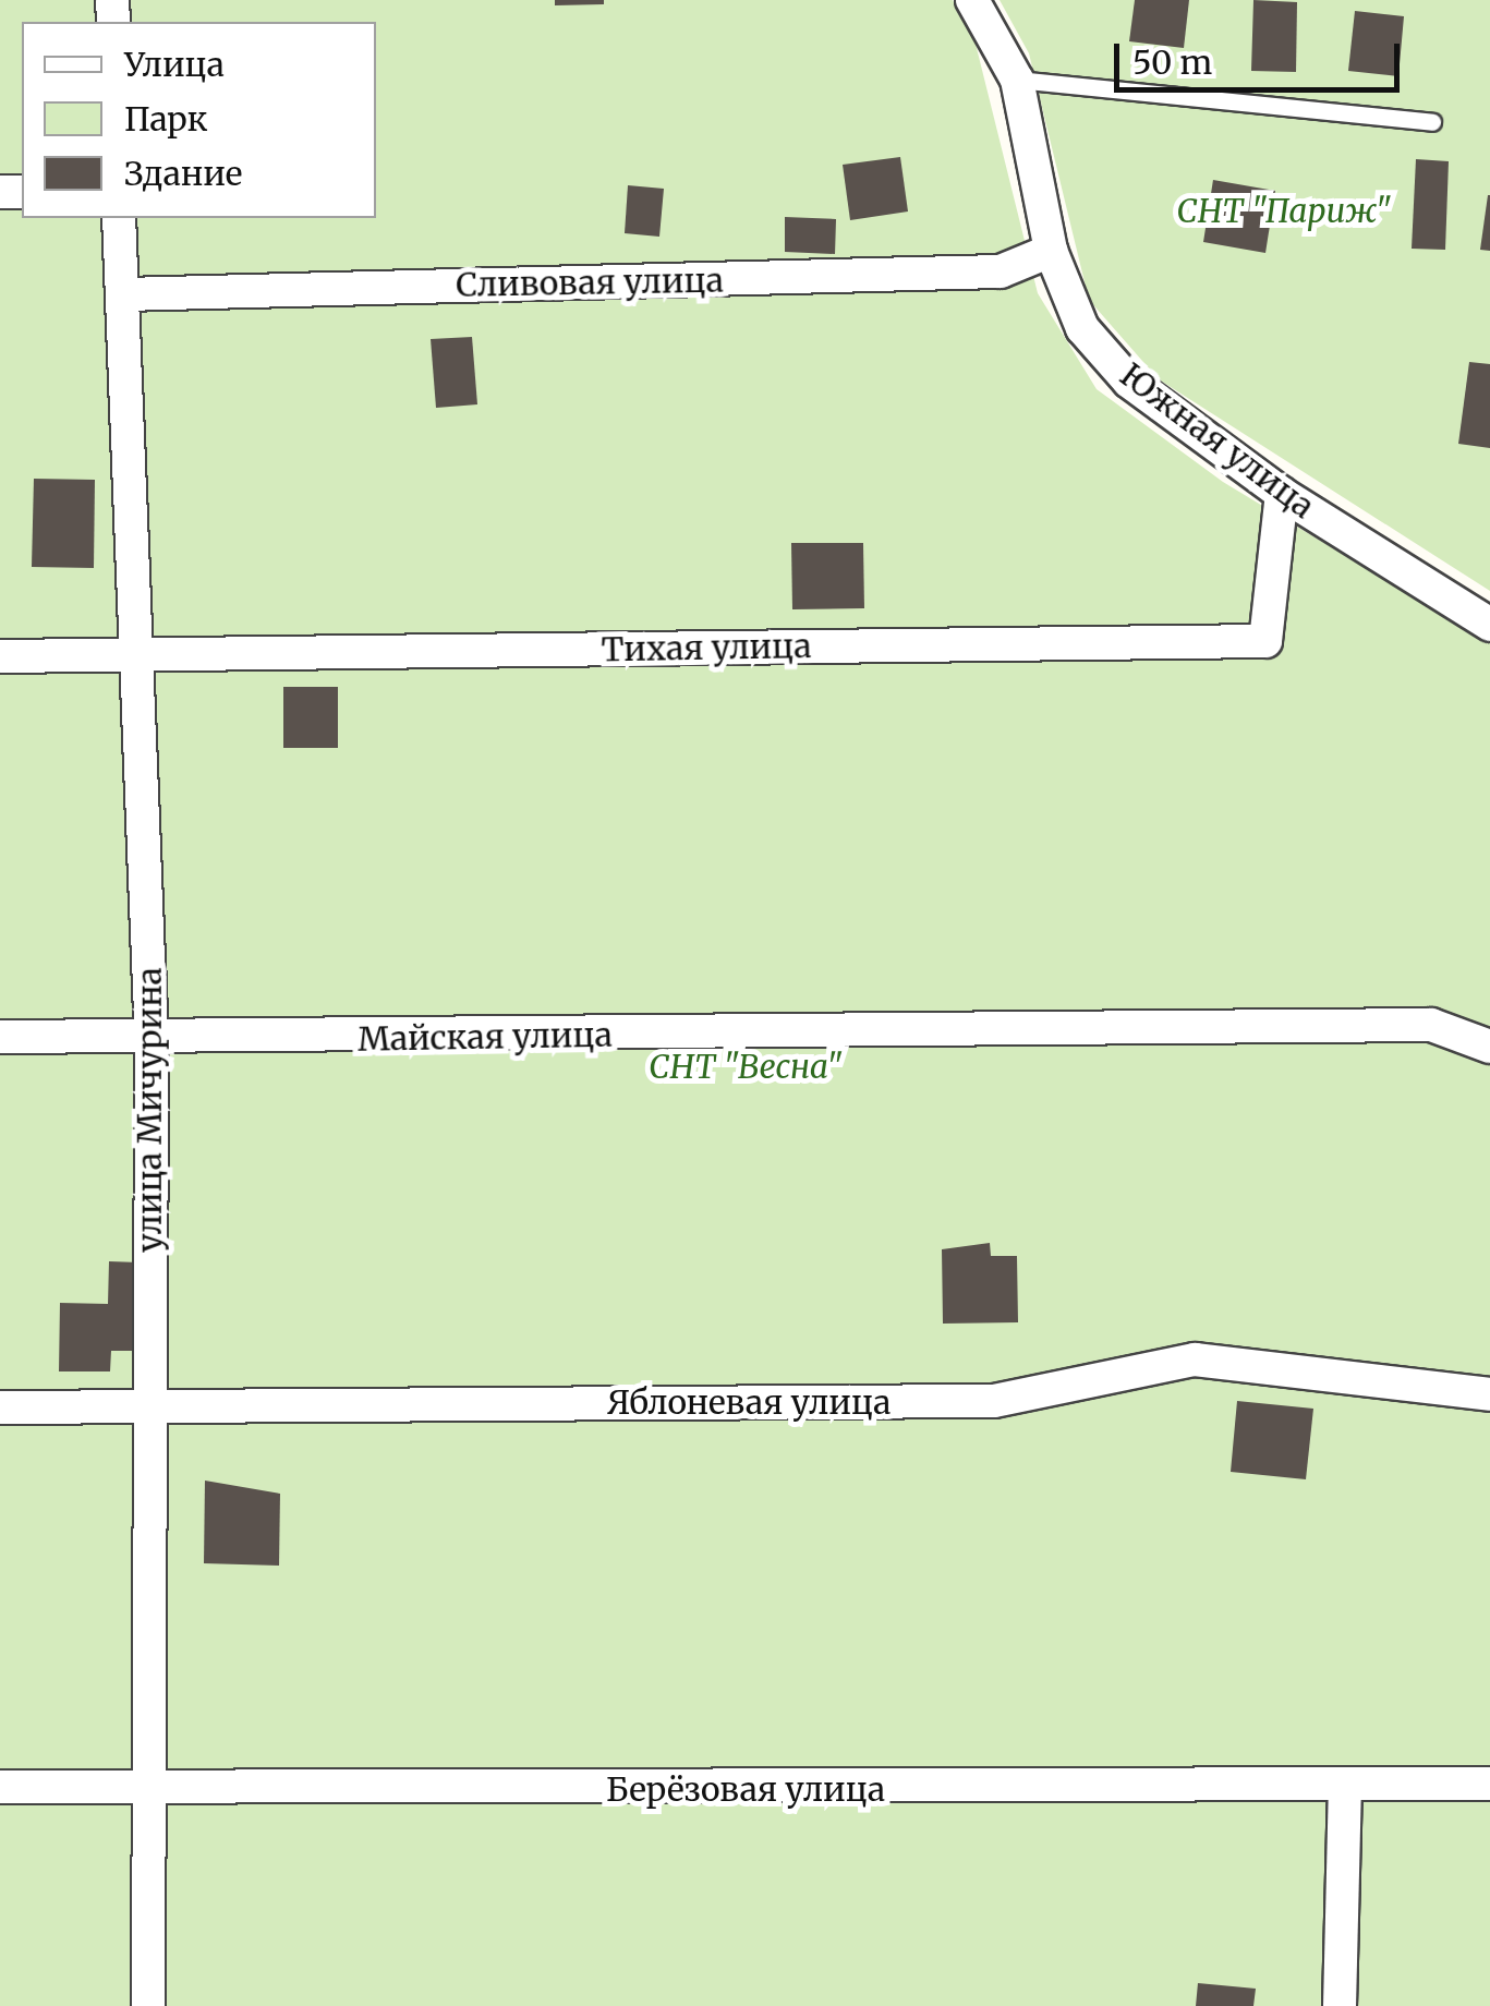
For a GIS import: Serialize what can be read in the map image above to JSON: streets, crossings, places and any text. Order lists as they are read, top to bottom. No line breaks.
{"streets":{"street":["Сливовая улица","Южная улица","Тихая улица","Майская улица","улица Мичурина","Яблоневая улица","Берёзовая улица"]},"crossings":[["Сливовая улица","Южная улица"],["Сливовая улица","улица Мичурина"],["Южная улица","Тихая улица"],["Тихая улица","улица Мичурина"],["Майская улица","улица Мичурина"],["улица Мичурина","Яблоневая улица"],["улица Мичурина","Берёзовая улица"]],"parks":["СНТ \"Париж\"","СНТ \"Весна\""],"legend":["Улица","Парк","Здание"],"scale_bar":"50 m"}
